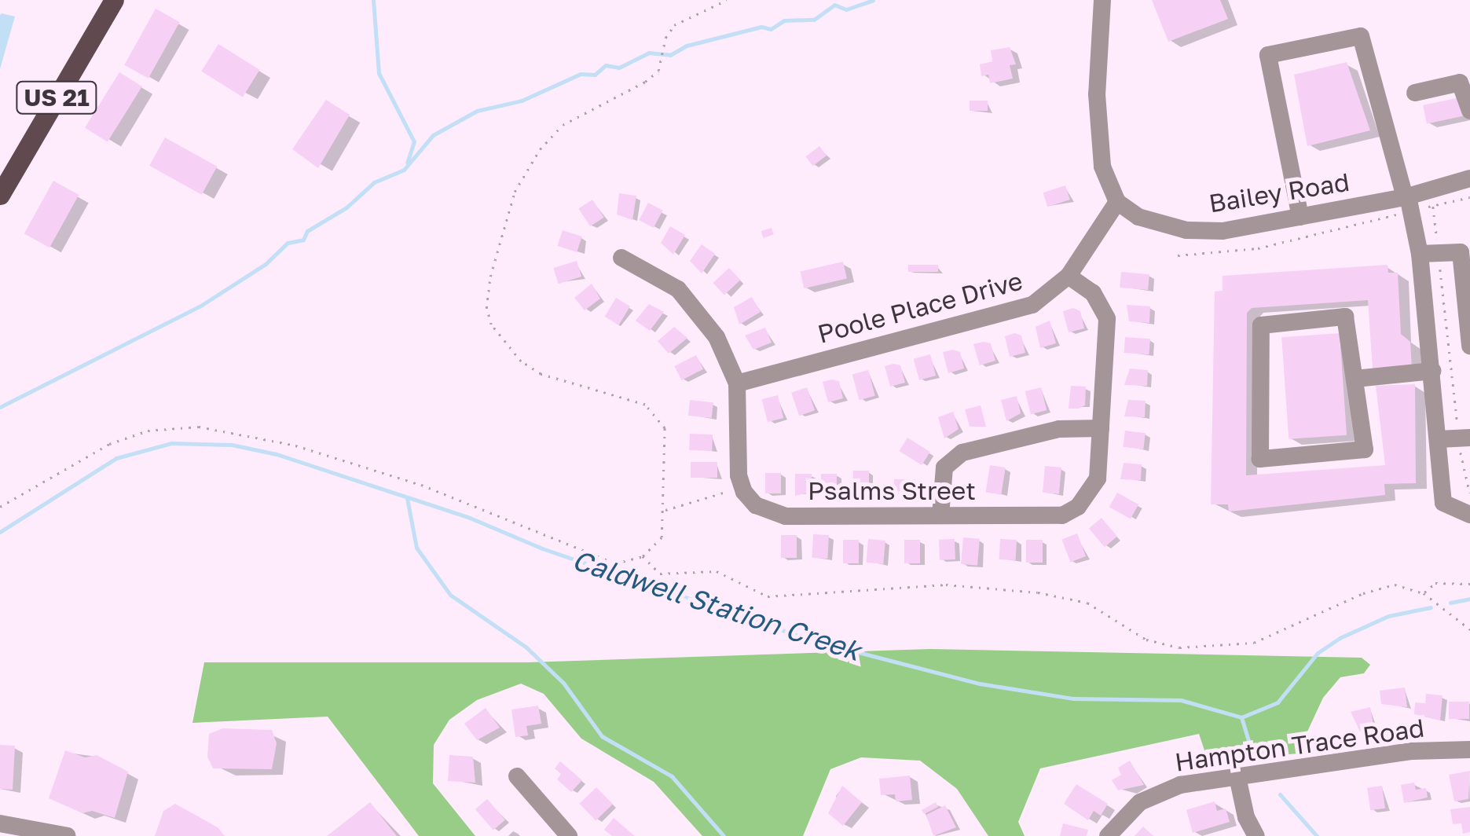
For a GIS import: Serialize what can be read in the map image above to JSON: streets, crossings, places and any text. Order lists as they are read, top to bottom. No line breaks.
{"streets":{"main road":["US 21"],"street":["Bailey Road","Poole Place Drive","Psalms Street","Hampton Trace Road"]},"crossings":[["Bailey Road","Poole Place Drive"],["Poole Place Drive","Psalms Street"]],"water":["Caldwell Station Creek"]}
